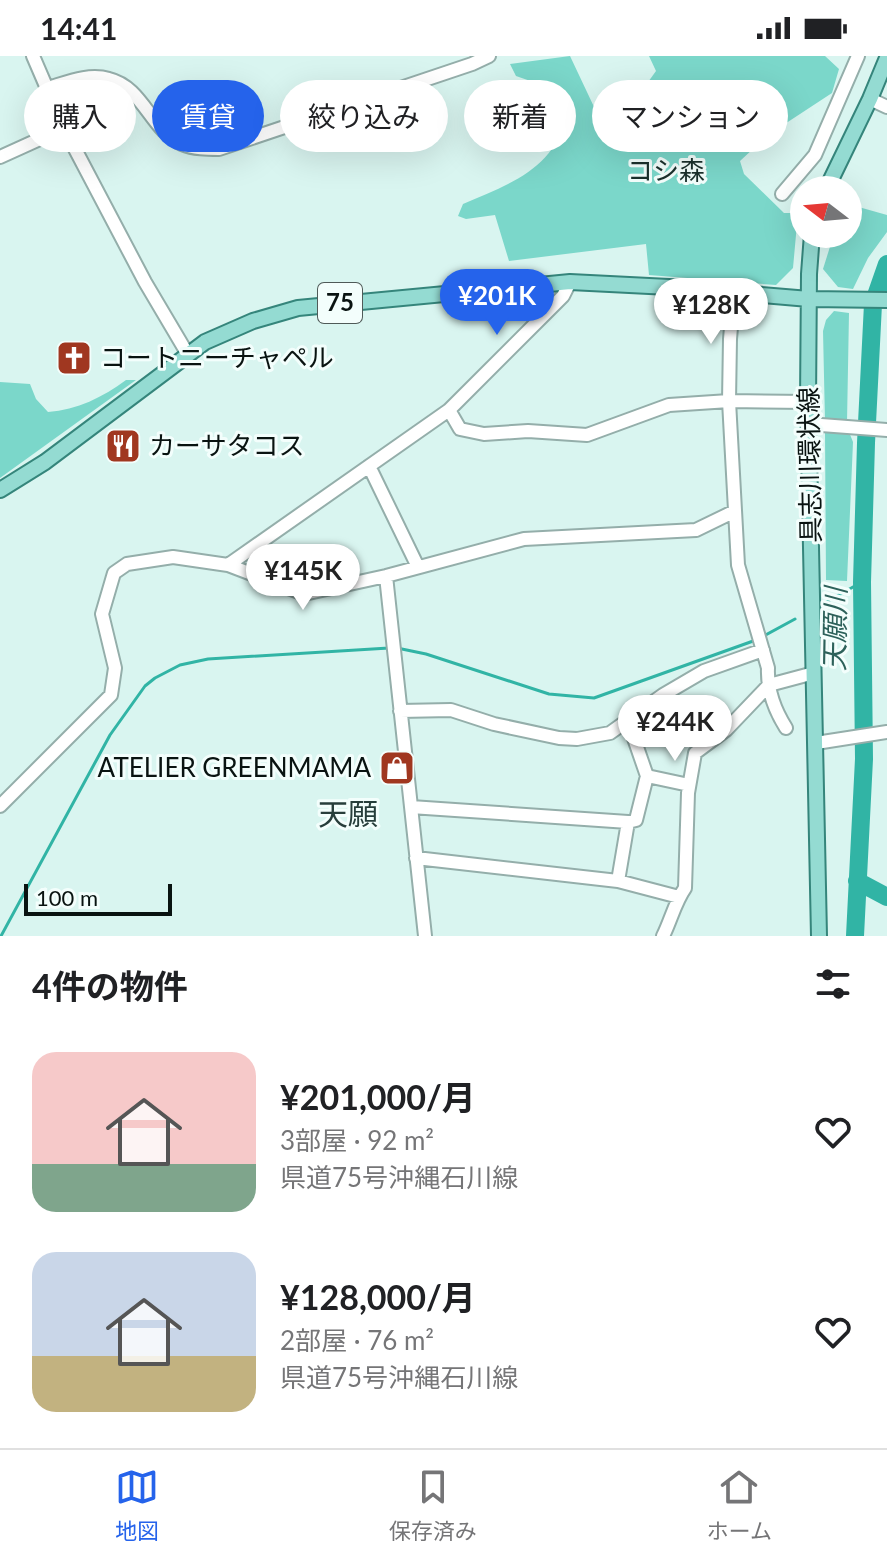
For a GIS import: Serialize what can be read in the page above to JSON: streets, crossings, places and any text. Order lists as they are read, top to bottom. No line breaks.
{"streets":{"main road":["75","具志川環状線"]},"crossings":[["75","具志川環状線"]],"districts":["天願"],"water":["天願川"],"parks":["コシ森"],"places":{"church":["コートニーチャペル"],"restaurant":["カーサタコス"],"shop":["ATELIER GREENMAMA"]},"scale_bar":"100 m","north":"left","page":{"status":"14:41","chip":["購入","賃貸","絞り込み","新着","マンション"],"price":["¥201K","¥128K","¥145K","¥244K"],"scale":"100 m","heading":"4件の物件","list":[{"name":"¥201,000/月","note":"3部屋 · 92 m² · 県道75号沖縄石川線"},{"name":"¥128,000/月","note":"2部屋 · 76 m² · 県道75号沖縄石川線"}],"tabs":["地図","保存済み","ホーム"]}}
